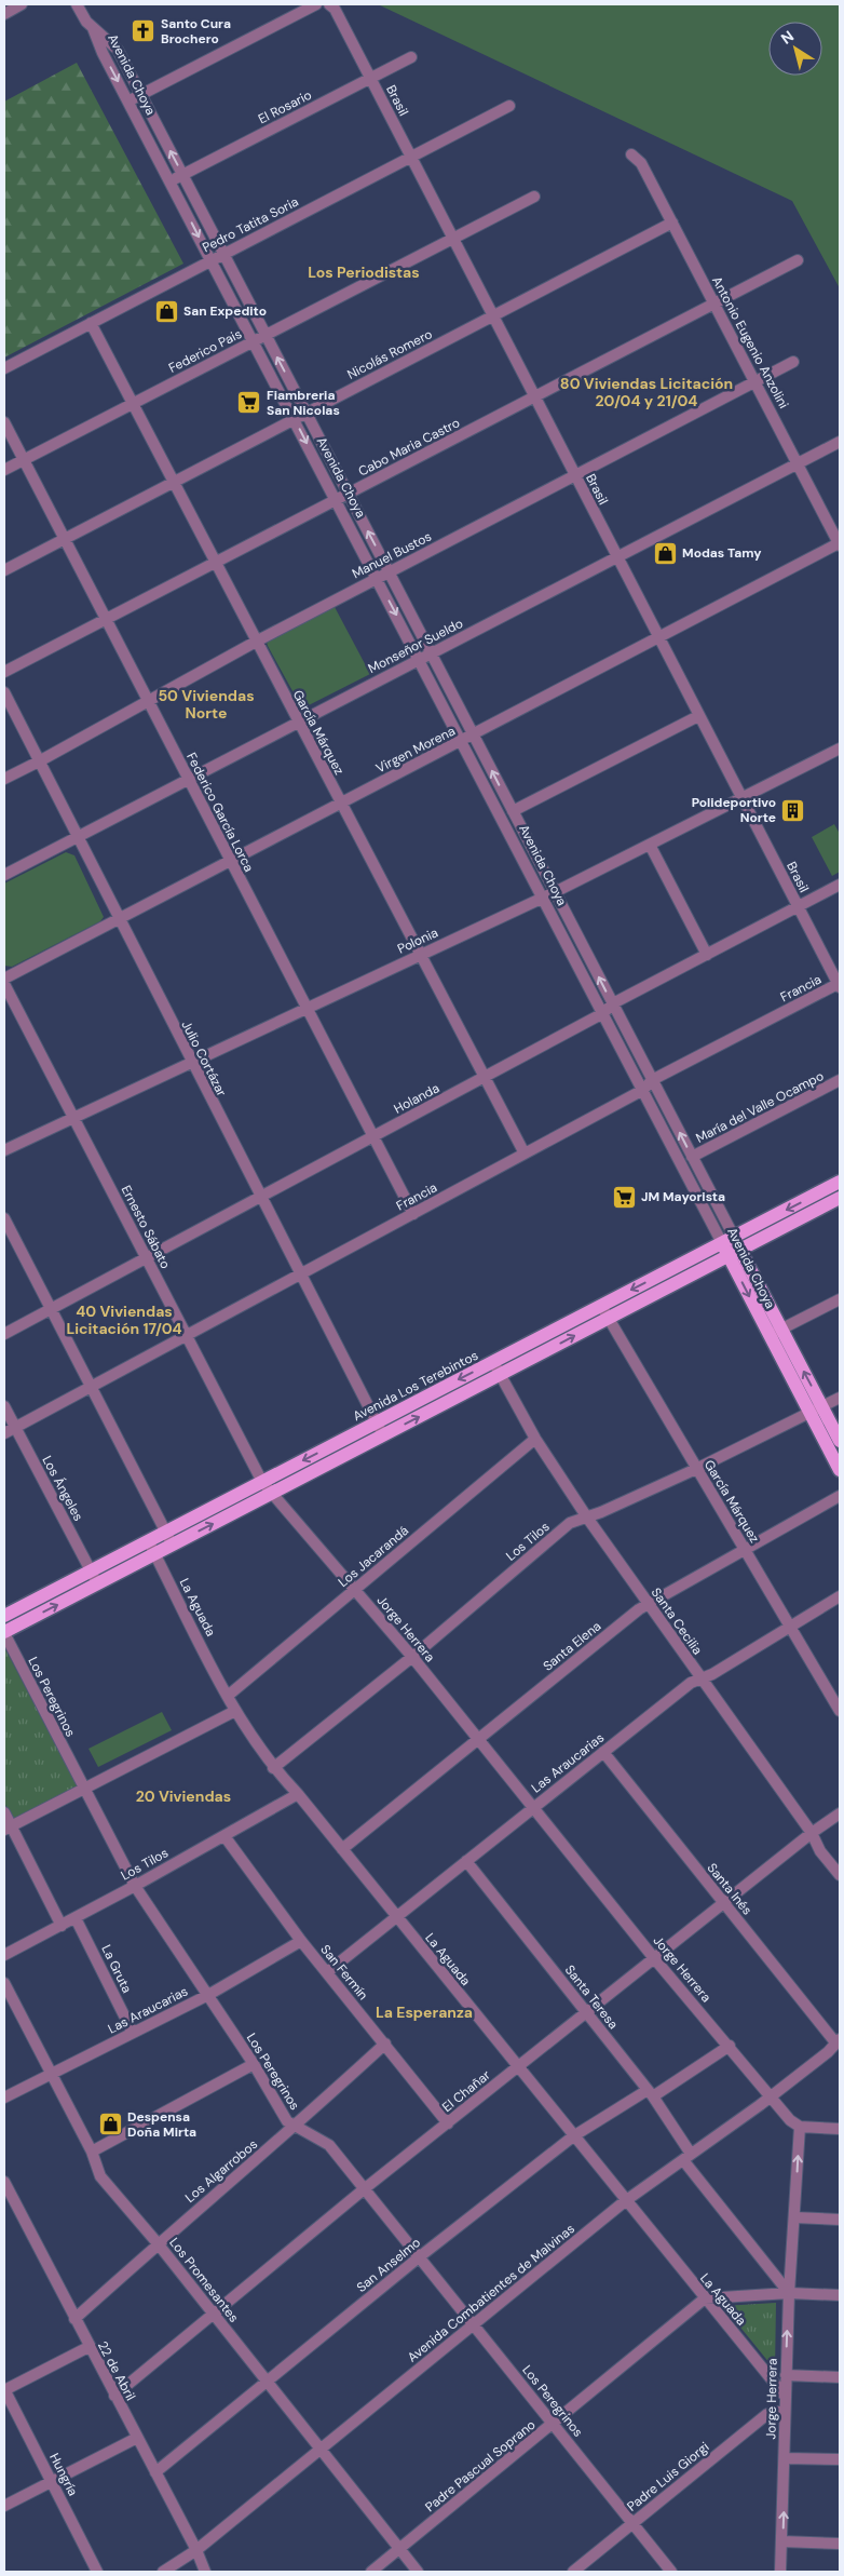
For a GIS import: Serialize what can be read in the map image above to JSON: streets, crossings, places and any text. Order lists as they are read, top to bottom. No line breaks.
{"streets":{"main road":["Avenida Choya","Avenida Los Terebintos"],"street":["Brasil","El Rosario","Pedro Tatita Soria","Antonio Eugenio Anzolini","Federico Pais","Nicolás Romero","Cabo Maria Castro","Manuel Bustos","Monseñor Sueldo","García Márquez","Virgen Morena","Federico García Lorca","Polonia","Francia","Julio Cortázar","Holanda","María del Valle Ocampo","Ernesto Sábato","Los Ángeles","Los Tilos","Los Jacarandá","La Aguada","Santa Cecilia","Jorge Herrera","Santa Elena","Los Peregrinos","Las Araucarias","Santa Inés","La Gruta","San Fermín","Santa Teresa","El Chañar","Los Algarrobos","San Anselmo","Los Promesantes","Avenida Combatientes de Malvinas","22 de Abril","Padre Pascual Soprano","Hungría","Padre Luis Giorgi"]},"crossings":[["Avenida Choya","El Rosario"],["Avenida Choya","Pedro Tatita Soria"],["Avenida Choya","Federico Pais"],["Avenida Choya","Nicolás Romero"],["Avenida Choya","Cabo Maria Castro"],["Avenida Choya","Manuel Bustos"],["Avenida Choya","Monseñor Sueldo"],["Avenida Choya","Virgen Morena"],["Avenida Choya","Polonia"],["Avenida Choya","Francia"],["Avenida Choya","Holanda"],["Avenida Choya","María del Valle Ocampo"],["Avenida Choya","Avenida Los Terebintos"],["Avenida Choya","Los Tilos"],["Brasil","El Rosario"],["Brasil","Pedro Tatita Soria"],["Brasil","Federico Pais"],["Brasil","Nicolás Romero"],["Brasil","Cabo Maria Castro"],["Brasil","Manuel Bustos"],["Brasil","Monseñor Sueldo"],["Brasil","Virgen Morena"],["Brasil","Polonia"],["Brasil","Francia"],["Brasil","Holanda"],["Pedro Tatita Soria","García Márquez"],["Antonio Eugenio Anzolini","Nicolás Romero"],["Antonio Eugenio Anzolini","Cabo Maria Castro"],["Antonio Eugenio Anzolini","Manuel Bustos"],["Antonio Eugenio Anzolini","Monseñor Sueldo"],["Antonio Eugenio Anzolini","Virgen Morena"],["Federico Pais","García Márquez"],["Federico Pais","Federico García Lorca"],["Nicolás Romero","García Márquez"],["Nicolás Romero","Federico García Lorca"],["Cabo Maria Castro","García Márquez"],["Cabo Maria Castro","Federico García Lorca"],["Manuel Bustos","García Márquez"],["Manuel Bustos","Federico García Lorca"],["Manuel Bustos","Julio Cortázar"],["Monseñor Sueldo","García Márquez"],["Monseñor Sueldo","Federico García Lorca"],["Monseñor Sueldo","Julio Cortázar"],["García Márquez","Virgen Morena"],["García Márquez","Polonia"],["García Márquez","Francia"],["García Márquez","Holanda"],["García Márquez","Avenida Los Terebintos"],["García Márquez","Los Tilos"],["García Márquez","Santa Elena"],["García Márquez","Las Araucarias"],["Virgen Morena","Federico García Lorca"],["Virgen Morena","Julio Cortázar"],["Federico García Lorca","Polonia"],["Federico García Lorca","Francia"],["Federico García Lorca","Holanda"],["Polonia","Julio Cortázar"],["Polonia","Ernesto Sábato"],["Francia","Julio Cortázar"],["Francia","Ernesto Sábato"],["Francia","Los Ángeles"],["Julio Cortázar","Holanda"],["Julio Cortázar","Avenida Los Terebintos"],["Holanda","Ernesto Sábato"],["Ernesto Sábato","Avenida Los Terebintos"],["Ernesto Sábato","Jorge Herrera"],["Avenida Los Terebintos","Los Ángeles"],["Avenida Los Terebintos","La Aguada"],["Avenida Los Terebintos","Santa Cecilia"],["Avenida Los Terebintos","Jorge Herrera"],["Los Tilos","La Aguada"],["Los Tilos","Santa Cecilia"],["Los Tilos","Jorge Herrera"],["Los Tilos","Los Peregrinos"],["Los Tilos","La Gruta"],["Los Tilos","San Fermín"],["Los Jacarandá","La Aguada"],["Los Jacarandá","Santa Cecilia"],["Los Jacarandá","Jorge Herrera"],["La Aguada","Jorge Herrera"],["La Aguada","Santa Elena"],["La Aguada","Las Araucarias"],["La Aguada","El Chañar"],["La Aguada","San Anselmo"],["La Aguada","Avenida Combatientes de Malvinas"],["La Aguada","Padre Pascual Soprano"],["Santa Cecilia","Santa Elena"],["Santa Cecilia","Las Araucarias"],["Santa Cecilia","El Chañar"],["Jorge Herrera","Santa Elena"],["Jorge Herrera","Las Araucarias"],["Jorge Herrera","Santa Teresa"],["Jorge Herrera","El Chañar"],["Jorge Herrera","San Anselmo"],["Jorge Herrera","Avenida Combatientes de Malvinas"],["Jorge Herrera","Padre Luis Giorgi"],["Los Peregrinos","Las Araucarias"],["Los Peregrinos","El Chañar"],["Los Peregrinos","Los Algarrobos"],["Los Peregrinos","San Anselmo"],["Los Peregrinos","Avenida Combatientes de Malvinas"],["Los Peregrinos","Padre Pascual Soprano"],["Los Peregrinos","Padre Luis Giorgi"],["Las Araucarias","Santa Inés"],["Las Araucarias","La Gruta"],["Las Araucarias","San Fermín"],["Las Araucarias","Santa Teresa"],["Las Araucarias","Los Promesantes"],["Santa Inés","El Chañar"],["Santa Inés","Avenida Combatientes de Malvinas"],["San Fermín","El Chañar"],["San Fermín","Los Algarrobos"],["Santa Teresa","El Chañar"],["Santa Teresa","San Anselmo"],["Santa Teresa","Avenida Combatientes de Malvinas"],["El Chañar","Los Promesantes"],["El Chañar","22 de Abril"],["Los Algarrobos","Los Promesantes"],["Los Algarrobos","22 de Abril"],["San Anselmo","Los Promesantes"],["San Anselmo","22 de Abril"],["Los Promesantes","Avenida Combatientes de Malvinas"],["Los Promesantes","Padre Pascual Soprano"],["Avenida Combatientes de Malvinas","22 de Abril"]],"districts":["Los Periodistas","80 Viviendas Licitación 20/04 y 21/04","50 Viviendas Norte","40 Viviendas Licitación 17/04","20 Viviendas","La Esperanza"],"places":{"church":["Santo Cura Brochero"],"shop":["San Expedito","Modas Tamy","Despensa Doña Mirta"],"supermarket":["Fiambreria San Nicolas","JM Mayorista"],"building":["Polideportivo Norte"]},"north":"top left"}
